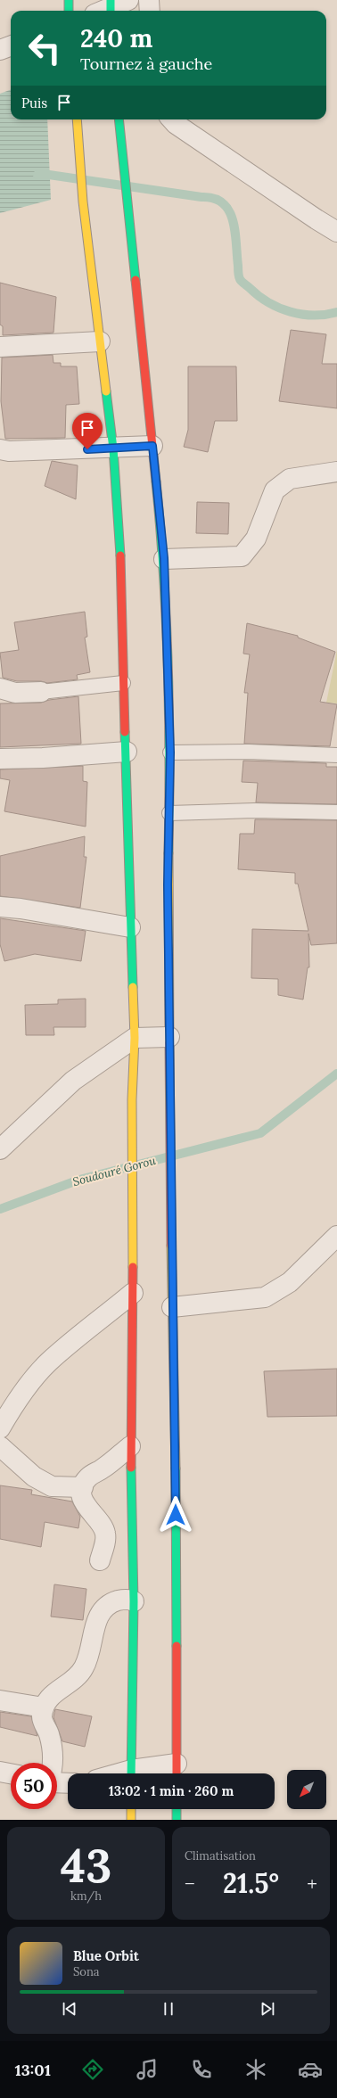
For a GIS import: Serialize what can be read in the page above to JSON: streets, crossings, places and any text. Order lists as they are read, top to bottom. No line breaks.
{"water":["Soudouré Gorou"],"north":"bottom left","page":{"turn":["240 m","Tournez à gauche"],"then":"Puis","limit":"50","trip":"13:02 · 1 min · 260 m","tile":[["43","km/h"],"Climatisation"],"heat":["−","21.5°","+"],"song":["Blue Orbit","Sona"],"tabs":"13:01"}}
